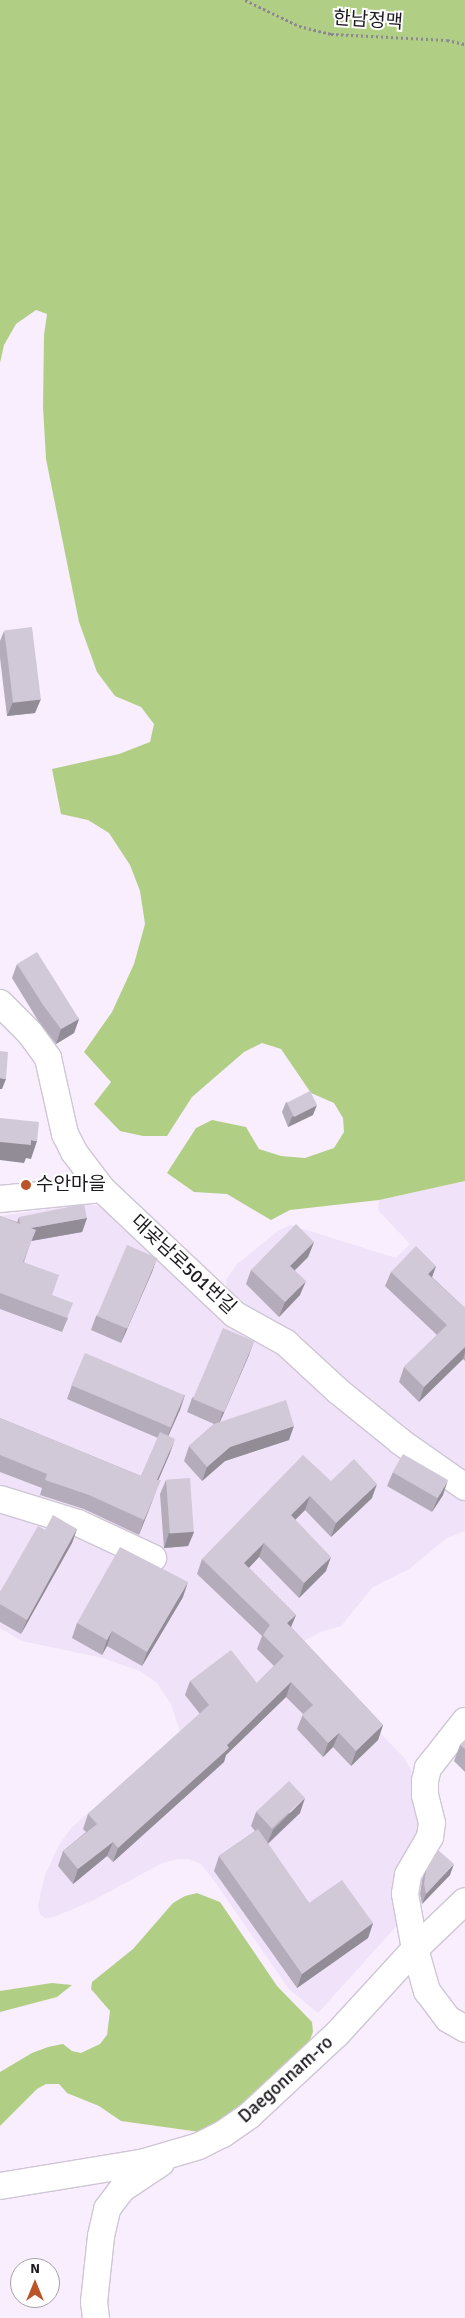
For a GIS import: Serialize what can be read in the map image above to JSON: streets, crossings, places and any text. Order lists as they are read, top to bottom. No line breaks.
{"streets":{"street":["대곶남로501번길","Daegonnam-ro"],"path":["한남정맥"]},"places":["수안마을"],"north":"top"}
